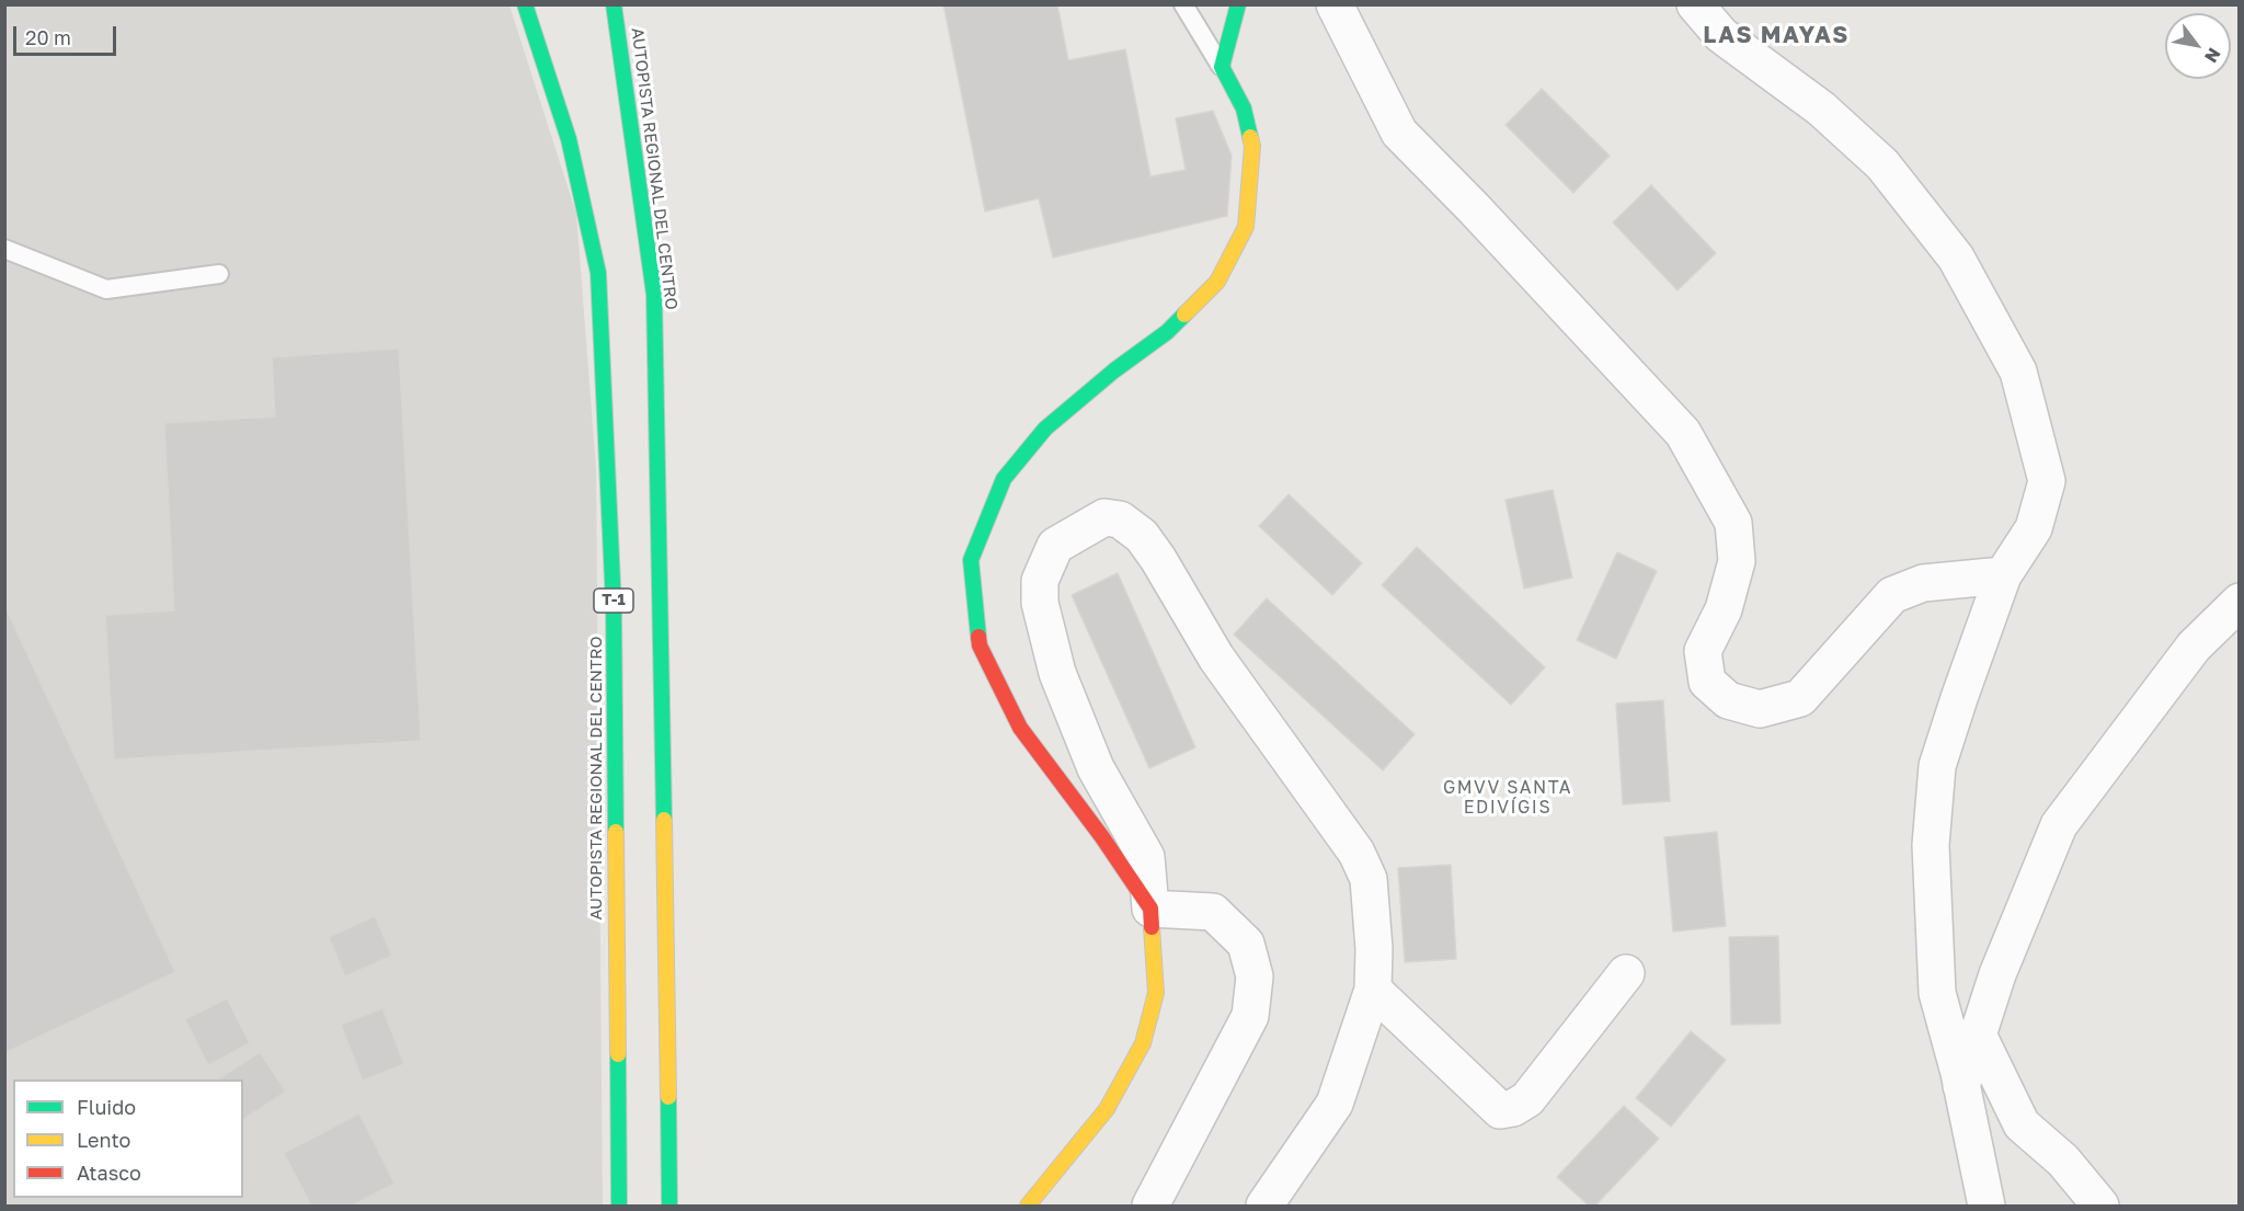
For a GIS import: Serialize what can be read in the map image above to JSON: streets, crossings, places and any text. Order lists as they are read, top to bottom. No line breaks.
{"streets":{"main road":["AUTOPISTA REGIONAL DEL CENTRO","T-1"]},"districts":["LAS MAYAS","GMVV SANTA EDIVÍGIS"],"legend":["Fluido","Lento","Atasco"],"scale_bar":"20 m","north":"bottom right"}
